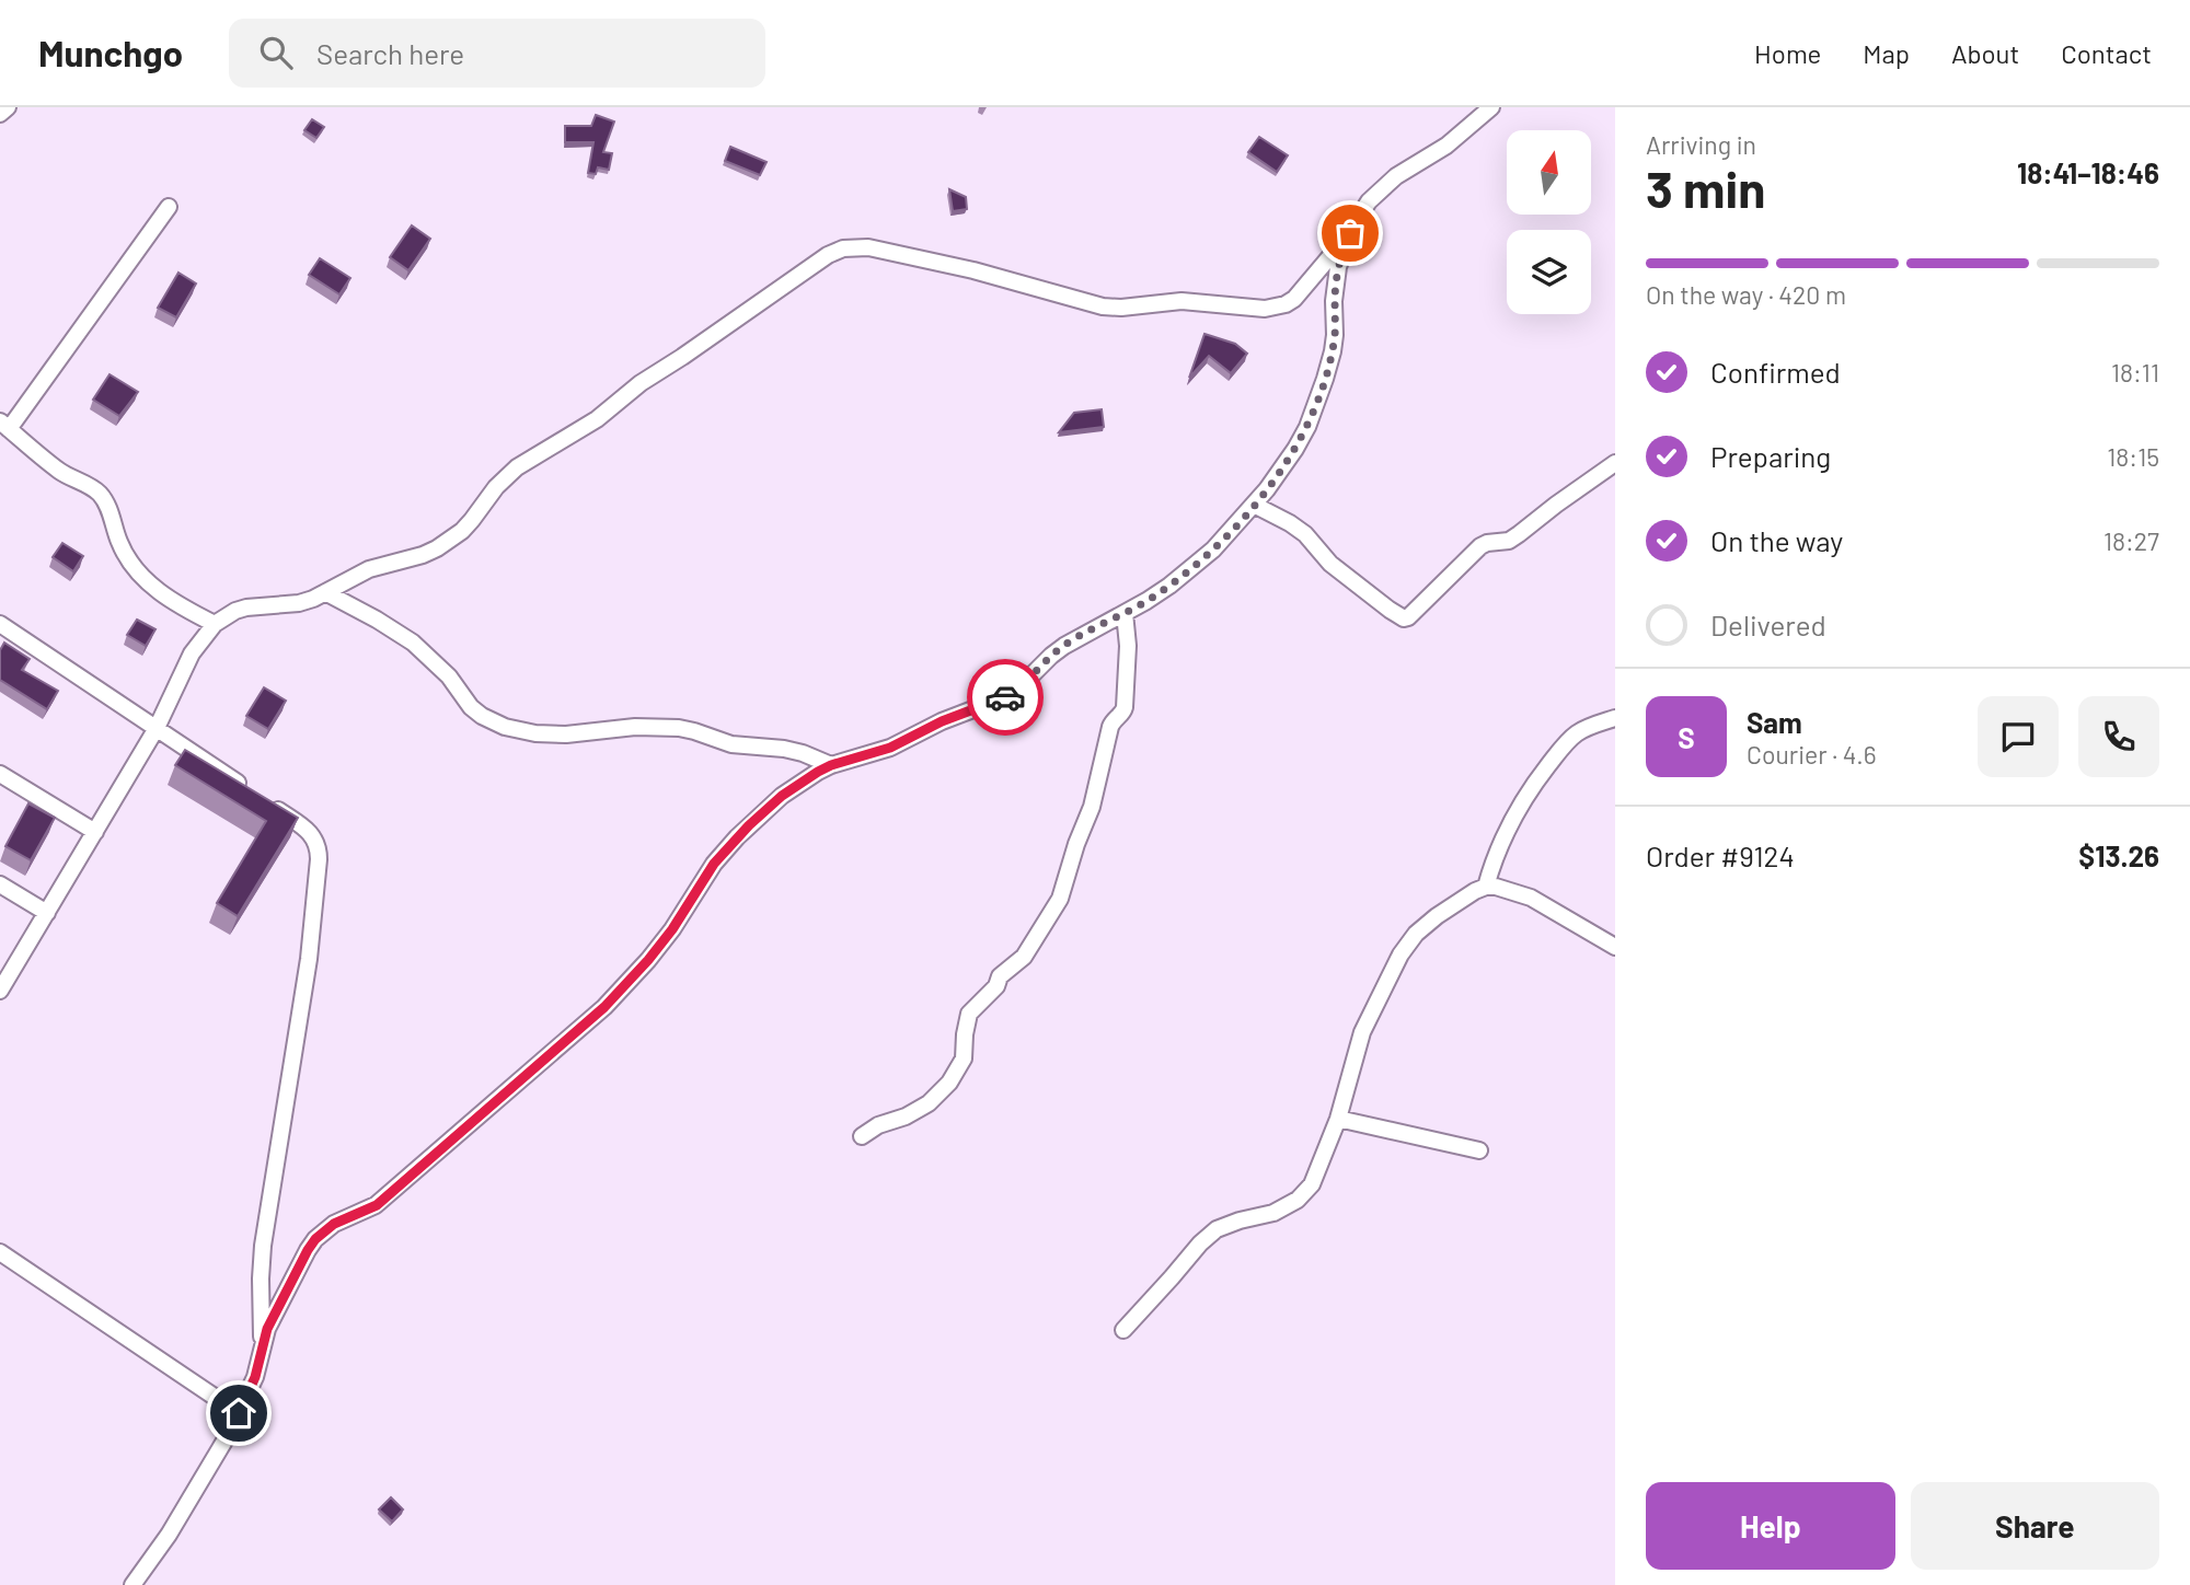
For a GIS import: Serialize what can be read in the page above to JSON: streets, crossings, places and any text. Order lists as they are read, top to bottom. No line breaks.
{"north":"top","page":{"header":"Munchgo","search":"Search here","nav":["Home","Map","About","Contact"],"heading":["3 min","Arriving in","18:41–18:46"],"panel":["Sam","Courier · 4.6","Order #9124","$13.26"],"bar":"On the way · 420 m","list":[["Confirmed","18:11"],["Preparing","18:15"],["On the way","18:27"],"Delivered"],"round":"S","buttons":["Help","Share"]}}
